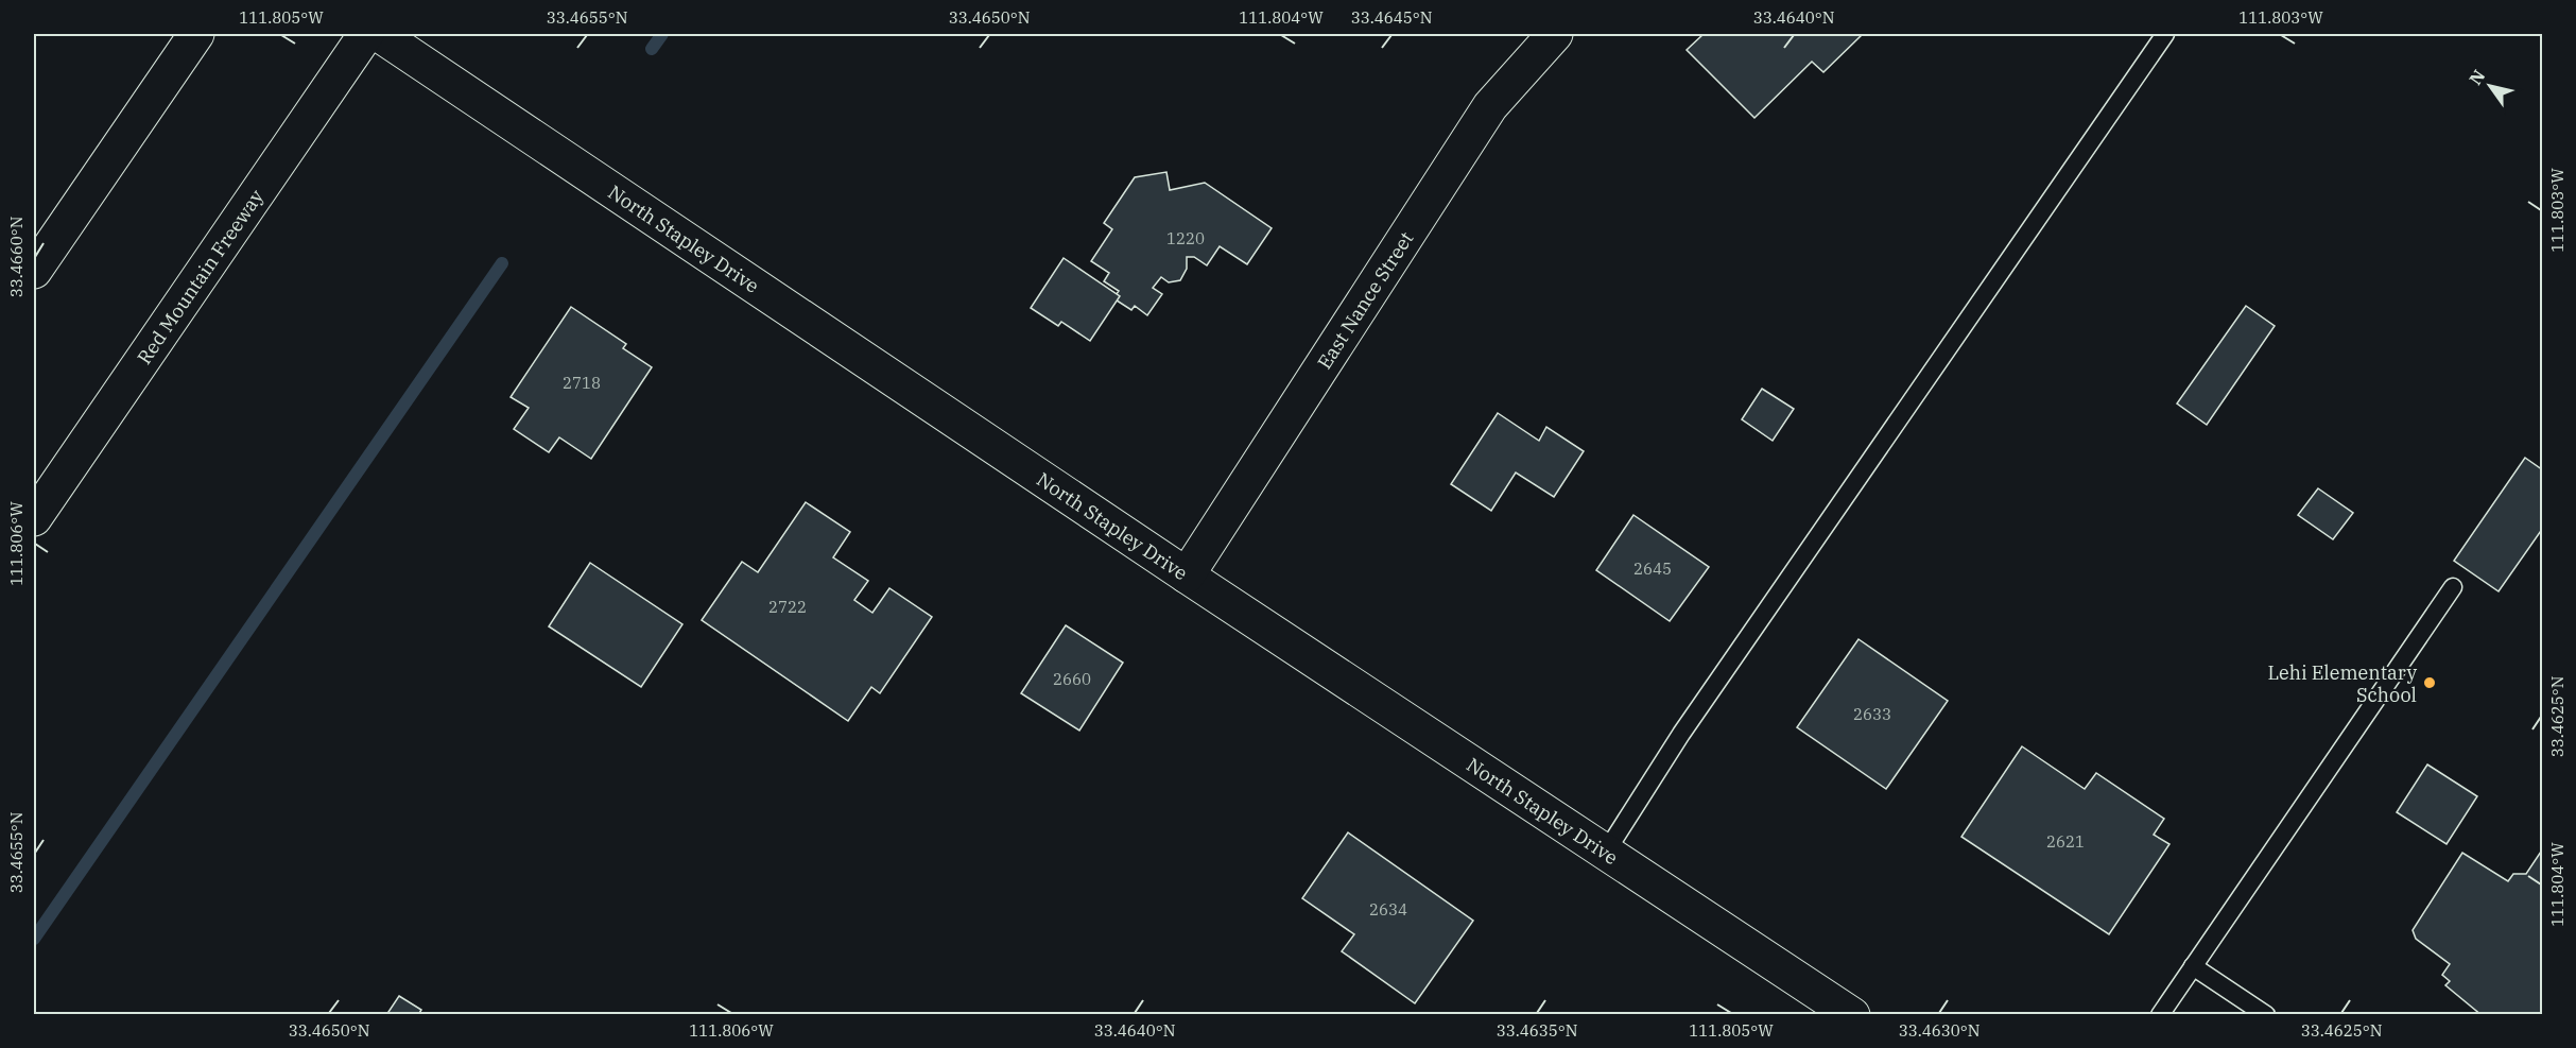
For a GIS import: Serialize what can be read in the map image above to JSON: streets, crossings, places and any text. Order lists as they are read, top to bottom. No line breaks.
{"streets":{"main road":["North Stapley Drive","Red Mountain Freeway","East Nance Street"]},"crossings":[["North Stapley Drive","East Nance Street"]],"places":["Lehi Elementary School"],"house_numbers":["1220","2718","2645","2722","2660","2633","2621","2634"],"north":"top left","coordinates":["111.805°W","33.4655°N","33.4650°N","111.804°W","33.4645°N","33.4640°N","111.803°W","33.4660°N","111.806°W","33.4625°N","33.4635°N","33.4630°N"]}
